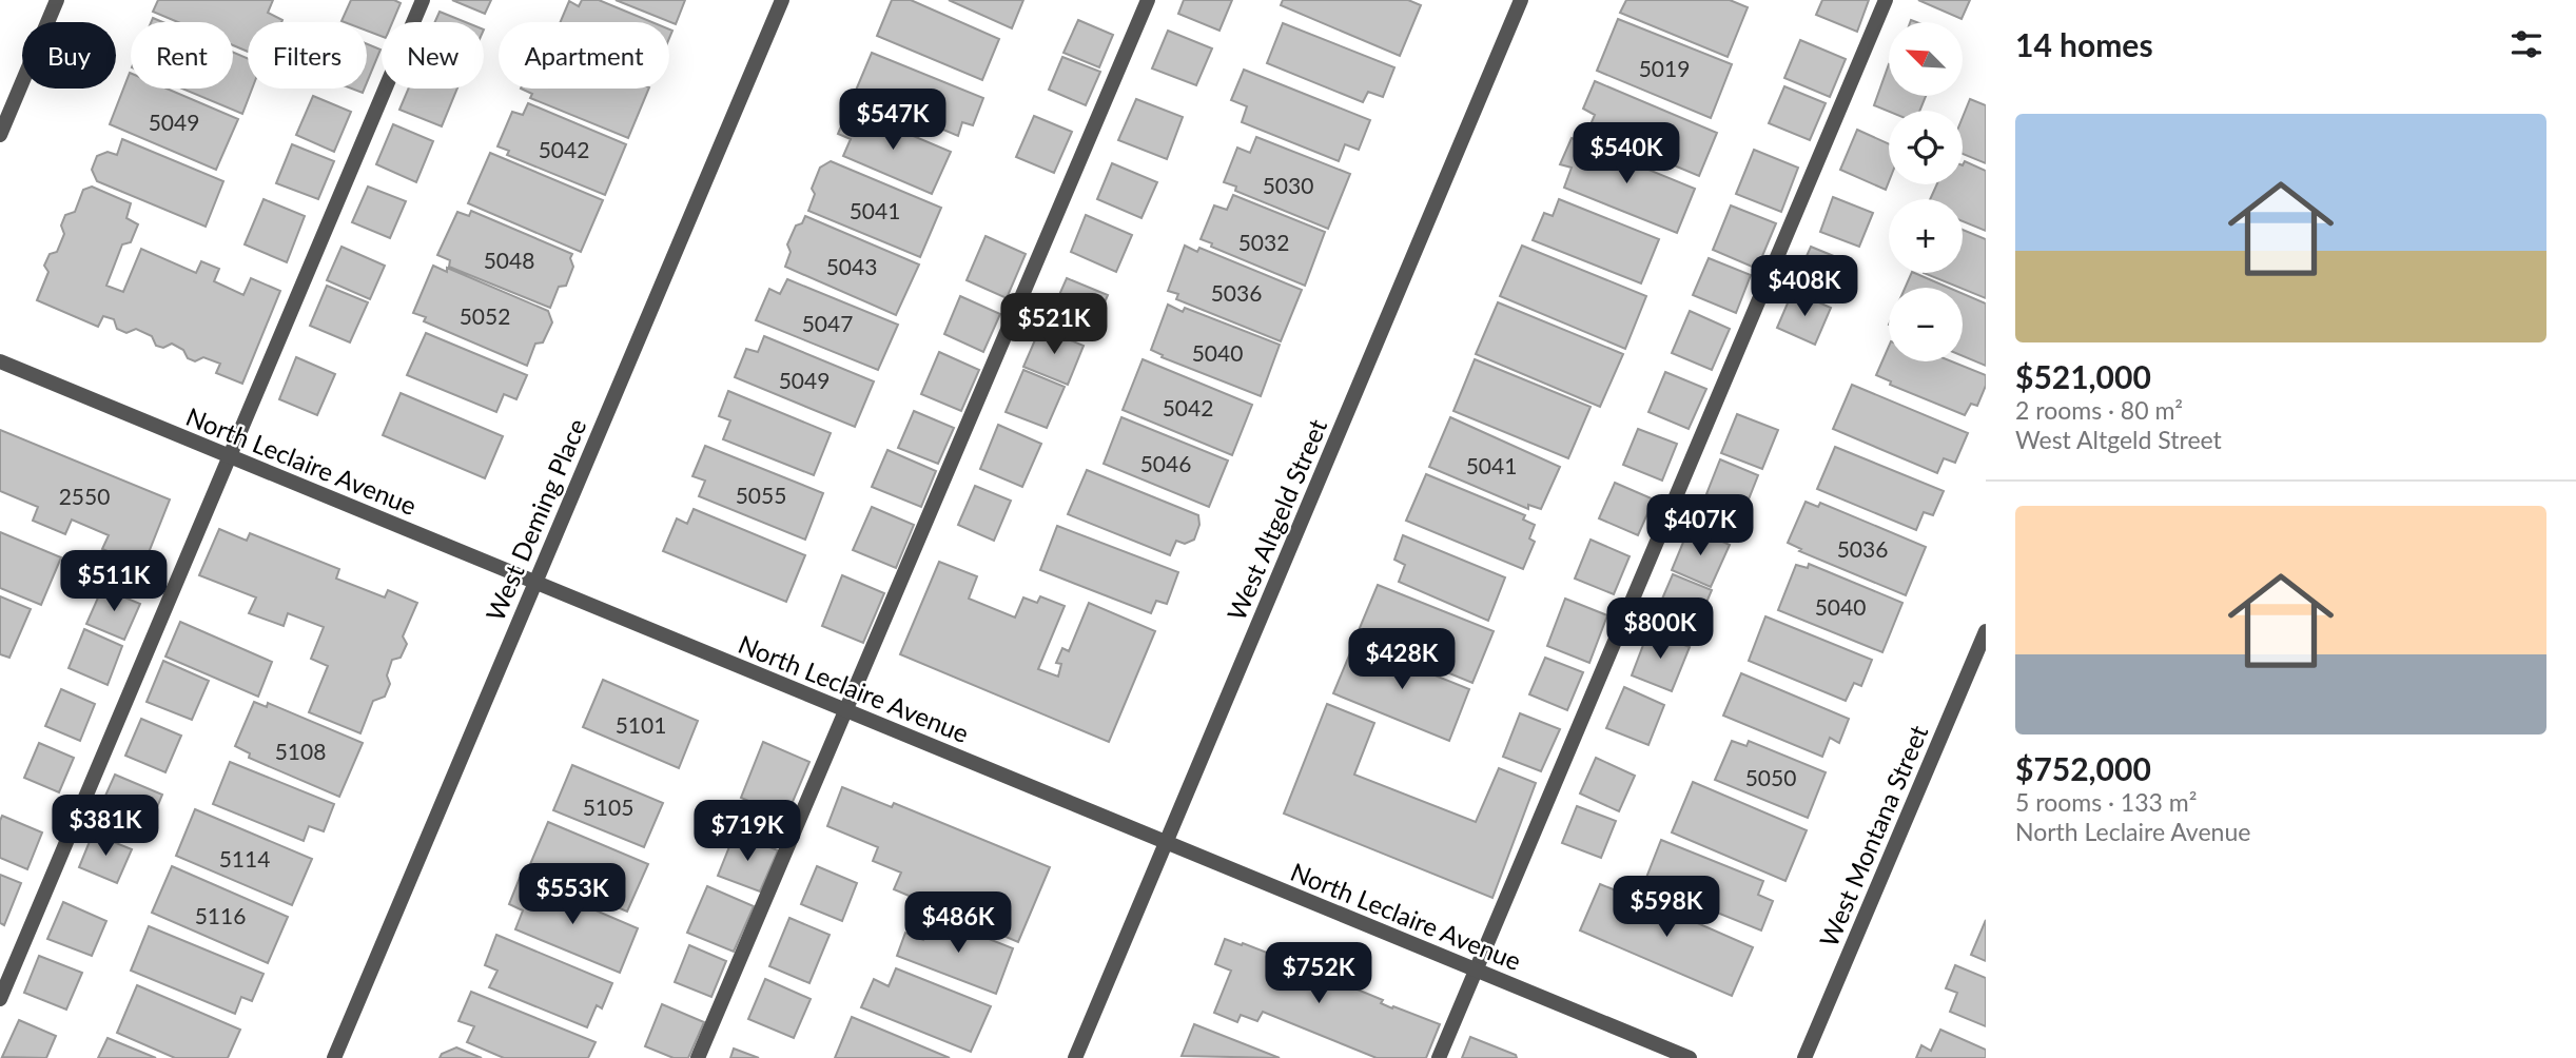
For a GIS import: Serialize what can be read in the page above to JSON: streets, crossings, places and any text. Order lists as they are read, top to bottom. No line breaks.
{"streets":{"street":["North Leclaire Avenue","West Deming Place","West Altgeld Street","West Montana Street"]},"crossings":[["North Leclaire Avenue","West Deming Place"],["North Leclaire Avenue","West Altgeld Street"]],"house_numbers":["5019","5049","5042","5030","5041","5032","5048","5043","5036","5052","5047","5040","5049","5042","5046","5041","5055","2550","5036","5040","5101","5108","5050","5105","5114","5116"],"north":"top left","page":{"heading":"14 homes","map_buttons":["+","−"],"chip":["Buy","Rent","Filters","New","Apartment"],"price":["$547K","$540K","$408K","$521K","$407K","$511K","$800K","$428K","$381K","$719K","$553K","$598K","$486K","$752K"],"list":[{"name":"$521,000","note":"2 rooms · 80 m² · West Altgeld Street"},{"name":"$752,000","note":"5 rooms · 133 m² · North Leclaire Avenue"}]}}
